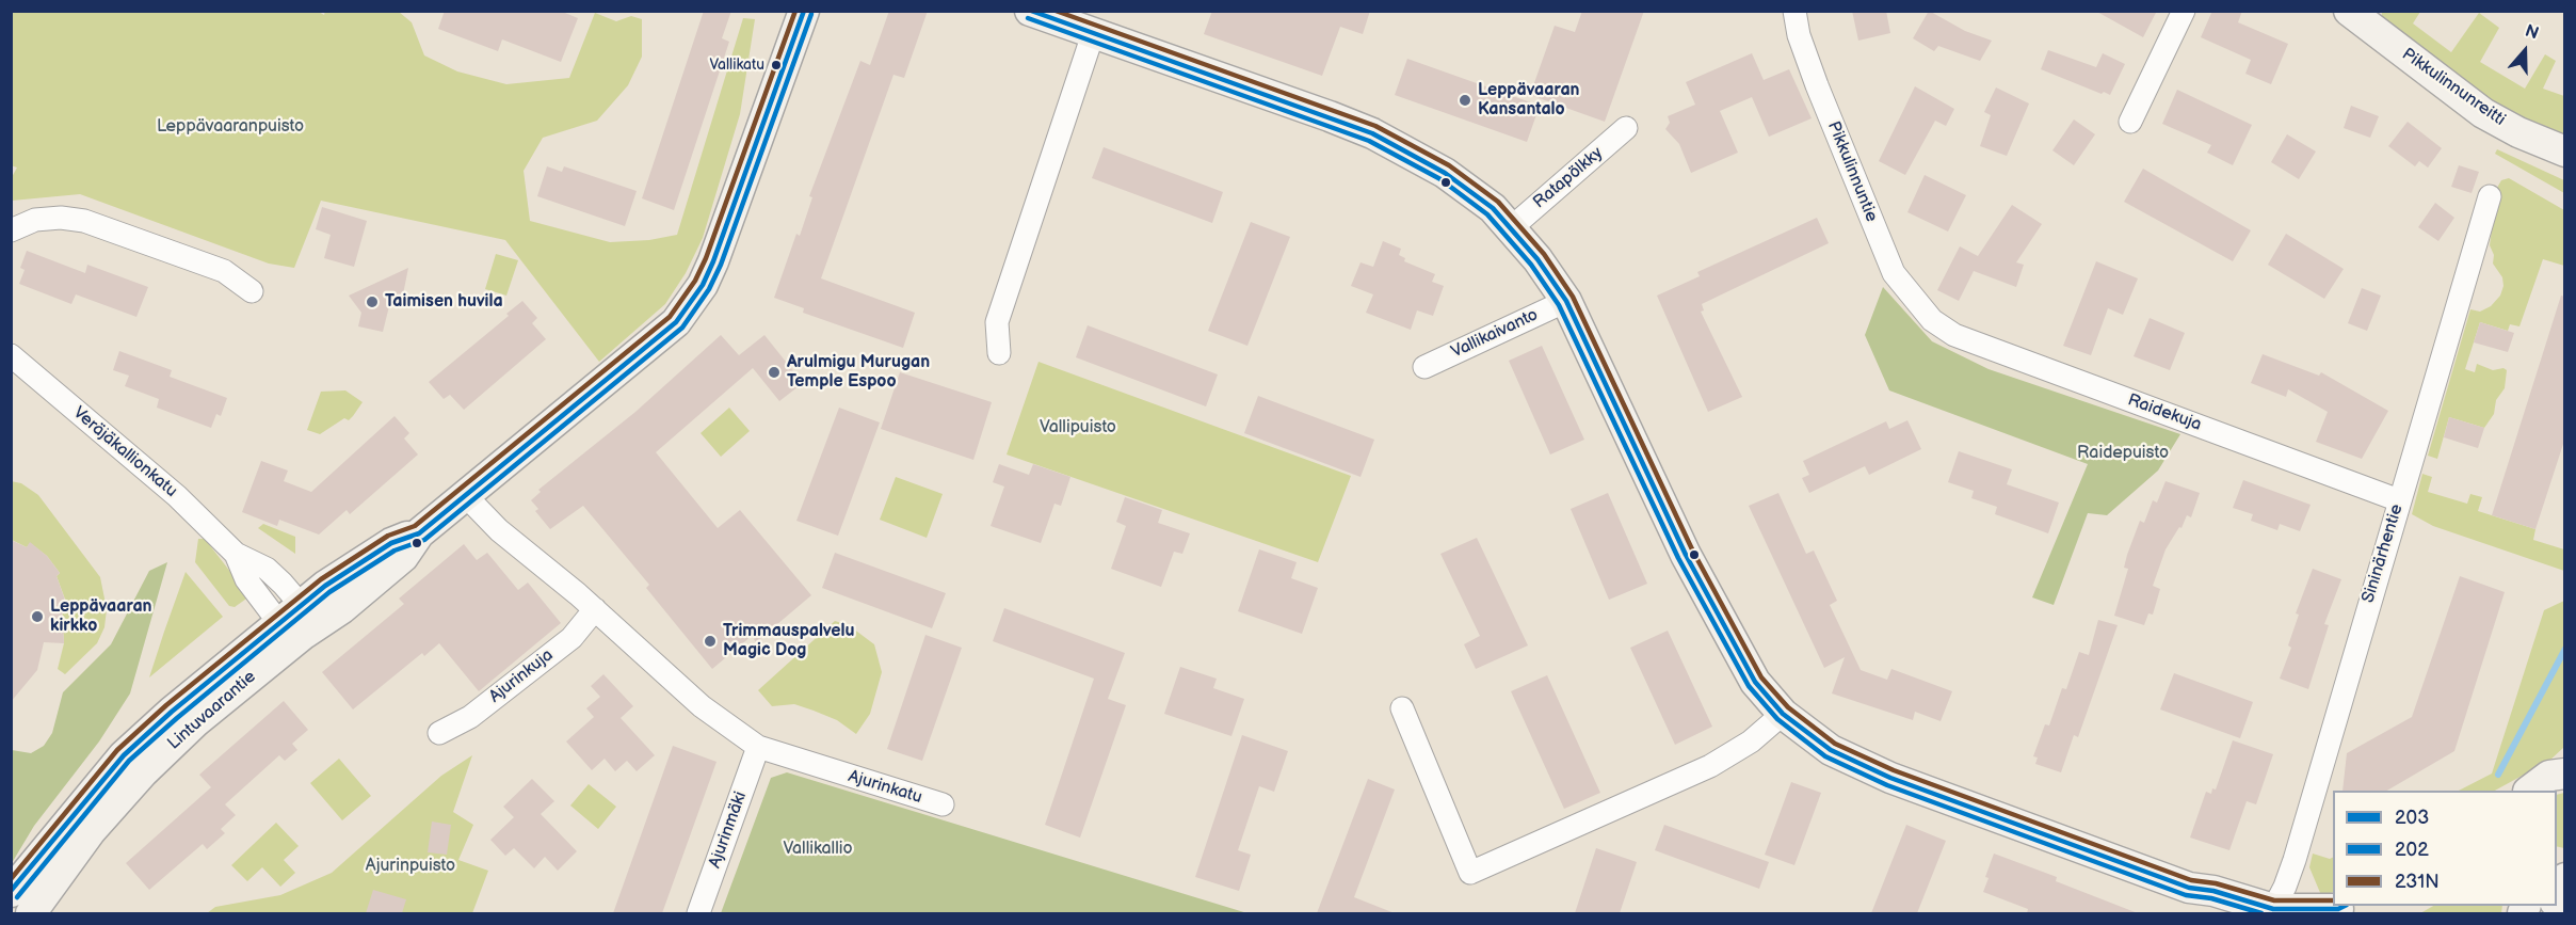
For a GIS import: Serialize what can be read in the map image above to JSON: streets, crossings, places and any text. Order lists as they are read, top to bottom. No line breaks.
{"streets":{"main road":["Pikkulinnunreitti","Lintuvaarantie"],"street":["Pikkulinnuntie","Ratapölkky","Vallikaivanto","Raidekuja","Veräjäkallionkatu","Sininärhentie","Ajurinkuja","Ajurinkatu","Ajurinmäki"]},"crossings":[["Pikkulinnuntie","Raidekuja"],["Raidekuja","Sininärhentie"],["Veräjäkallionkatu","Lintuvaarantie"],["Ajurinkuja","Ajurinkatu"],["Lintuvaarantie","Ajurinkatu"],["Ajurinkatu","Ajurinmäki"]],"parks":["Leppävaaranpuisto","Vallipuisto","Raidepuisto","Vallikallio","Ajurinpuisto"],"places":["Vallikatu","Leppävaaran Kansantalo","Taimisen huvila","Arulmigu Murugan Temple Espoo","Leppävaaran kirkko","Trimmauspalvelu Magic Dog"],"lines":["transit line 203","transit line 231N","transit line 202"],"legend":["203","202","231N"],"north":"top"}
